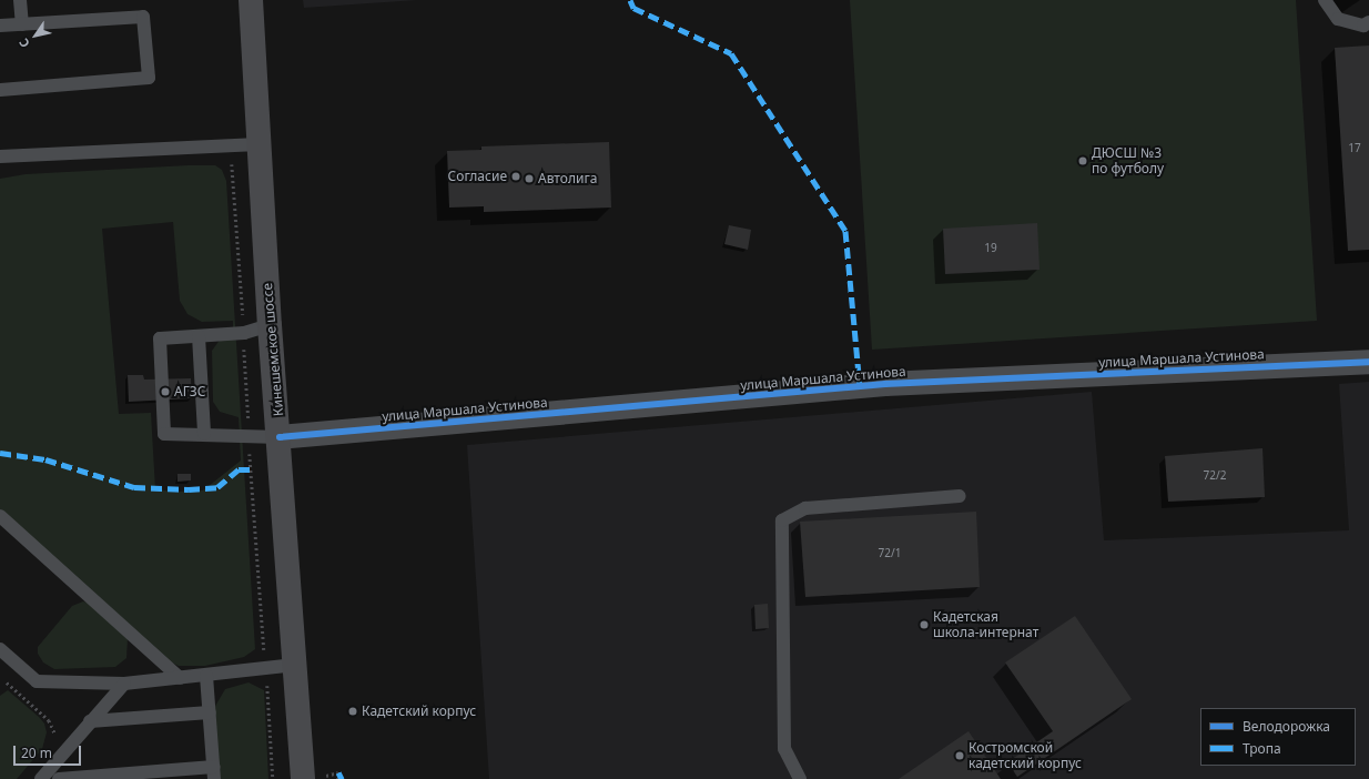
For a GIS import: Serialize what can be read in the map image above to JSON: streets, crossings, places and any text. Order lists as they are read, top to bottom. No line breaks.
{"streets":{"main road":["Кинешемское шоссе"],"street":["улица Маршала Устинова"]},"crossings":[["Кинешемское шоссе","улица Маршала Устинова"]],"places":["ДЮСШ №3 по футболу","Согласие","Автолига","АГЗС","Кадетская школа-интернат","Кадетский корпус","Костромской кадетский корпус"],"house_numbers":["17","19","72/2","72/1"],"legend":["Велодорожка","Тропа"],"scale_bar":"20 m","north":"bottom left"}
